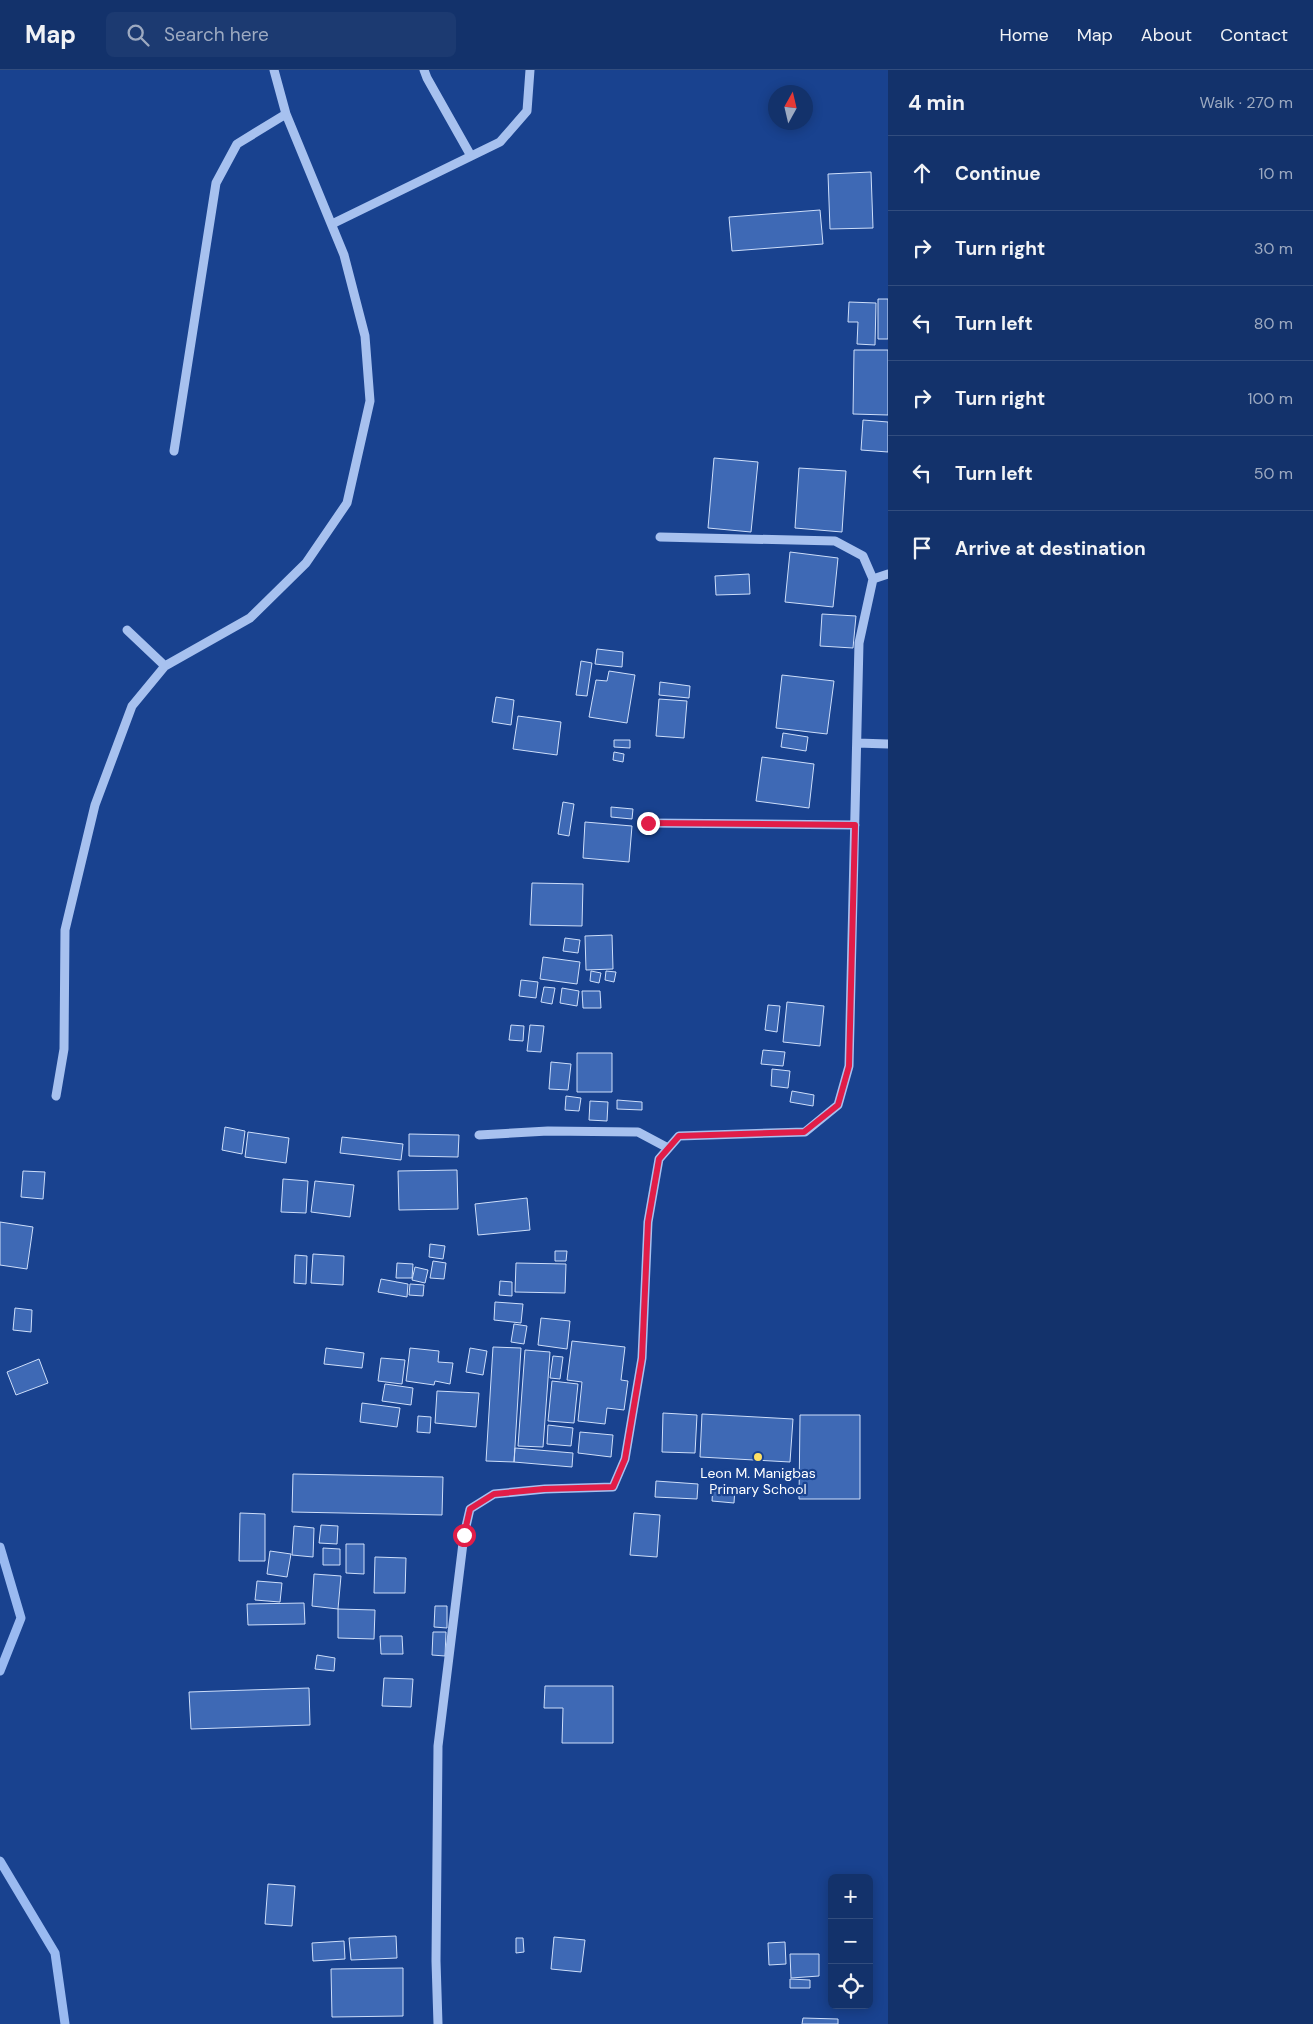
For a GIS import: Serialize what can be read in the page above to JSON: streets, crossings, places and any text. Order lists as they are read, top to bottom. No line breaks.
{"places":["Leon M. Manigbas Primary School"],"north":"top","page":{"header":"Map","search":"Search here","nav":["Home","Map","About","Contact"],"heading":["4 min","Walk · 270 m"],"list":[["Continue","10 m"],["Turn right","30 m"],["Turn left","80 m"],["Turn right","100 m"],["Turn left","50 m"],"Arrive at destination"],"map_buttons":["+","−"]}}
